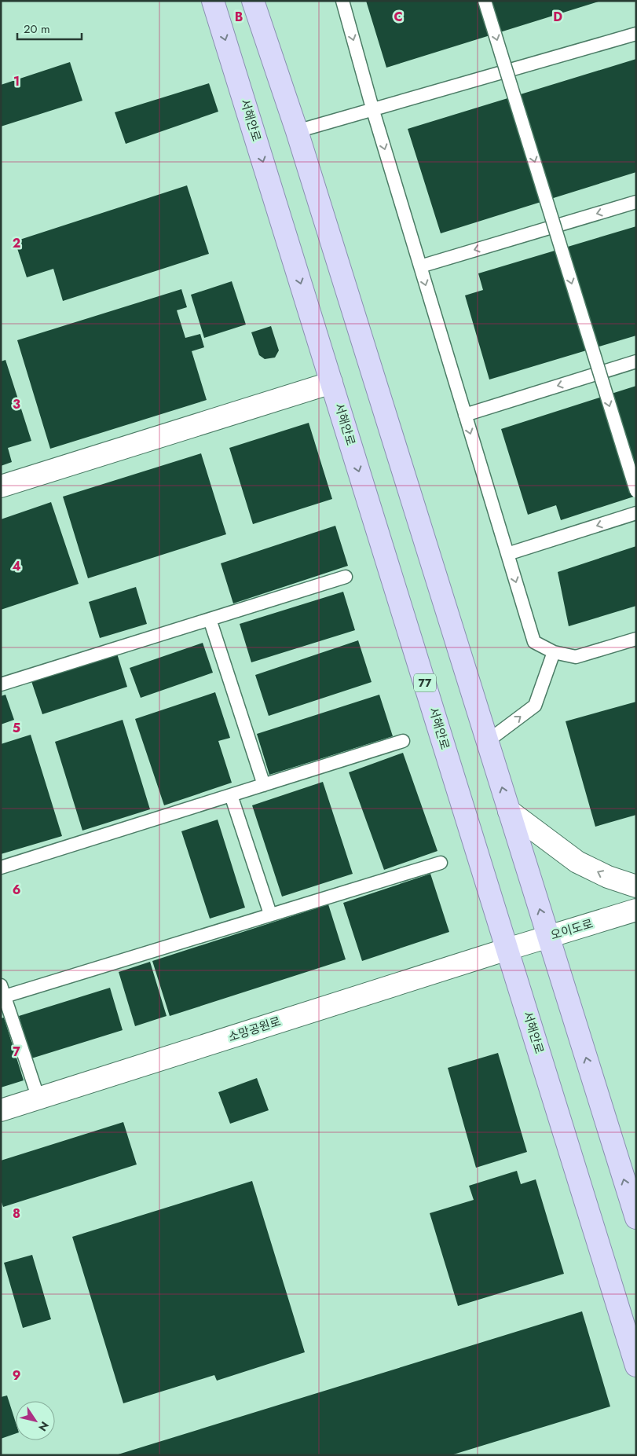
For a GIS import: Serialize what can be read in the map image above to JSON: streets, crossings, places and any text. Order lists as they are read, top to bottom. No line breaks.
{"streets":{"main road":["서해안로","77"],"street":["오이도로","소망공원로"]},"crossings":[["서해안로","오이도로"],["서해안로","소망공원로"],["오이도로","소망공원로"]],"scale_bar":"20 m","north":"bottom right","grid":{"columns":["B","C","D"],"rows":["1","2","3","4","5","6","7","8","9"]}}
